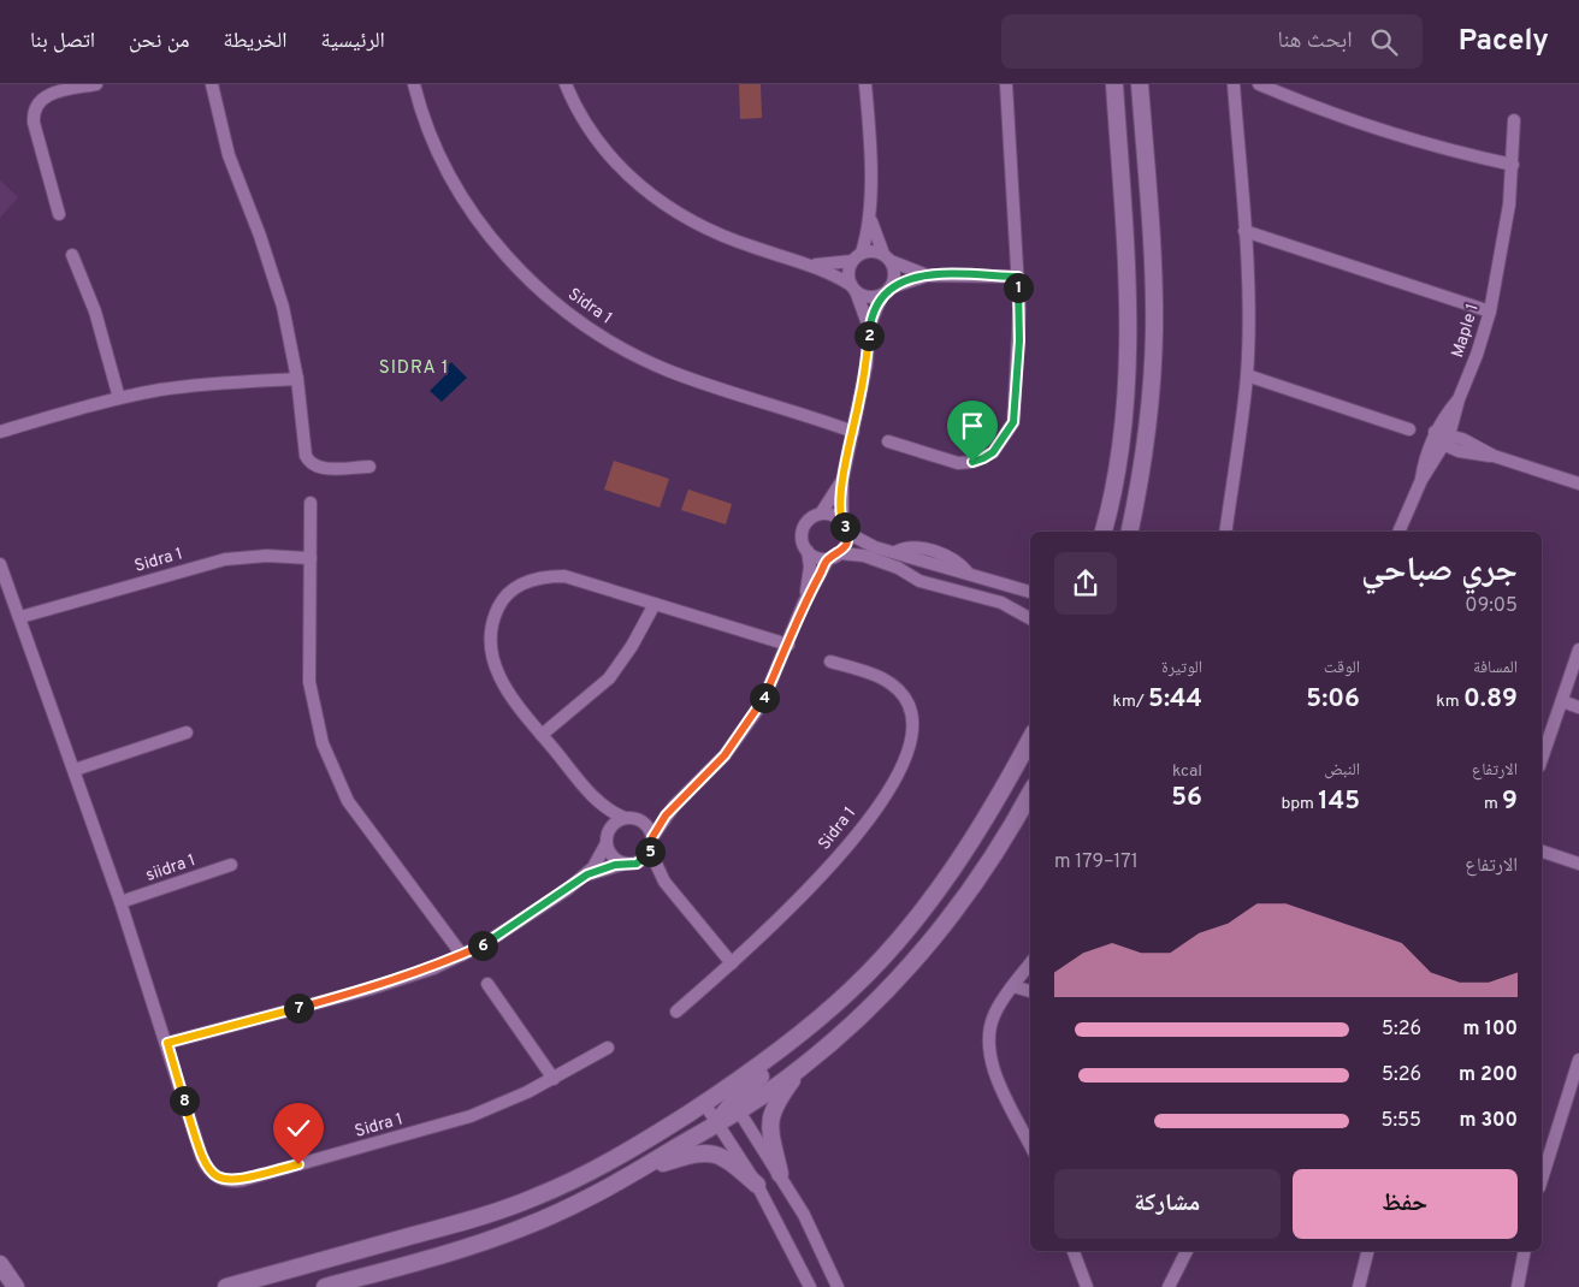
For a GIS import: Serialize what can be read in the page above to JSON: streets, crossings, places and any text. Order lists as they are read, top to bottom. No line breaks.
{"streets":{"street":["Sidra 1","Maple 1","siidra 1"]},"crossings":[["Sidra 1","siidra 1"]],"districts":["SIDRA 1"],"page":{"header":"Pacely","search":"ابحث هنا","nav":["الرئيسية","الخريطة","من نحن","اتصل بنا"],"pins":["1","2","3","4","5","6","7","8"],"heading":["جري صباحي","09:05"],"stats":[["المسافة","0.89 km"],["الوقت","5:06"],["الوتيرة","5:44 /km"],["الارتفاع","9 m"],["النبض","145 bpm"],["kcal","56"]],"chart":["الارتفاع","171–179 m"],"list":[{"name":"100 m","note":"5:26"},{"name":"200 m","note":"5:26"},{"name":"300 m","note":"5:55"}],"buttons":["حفظ","مشاركة"]}}
